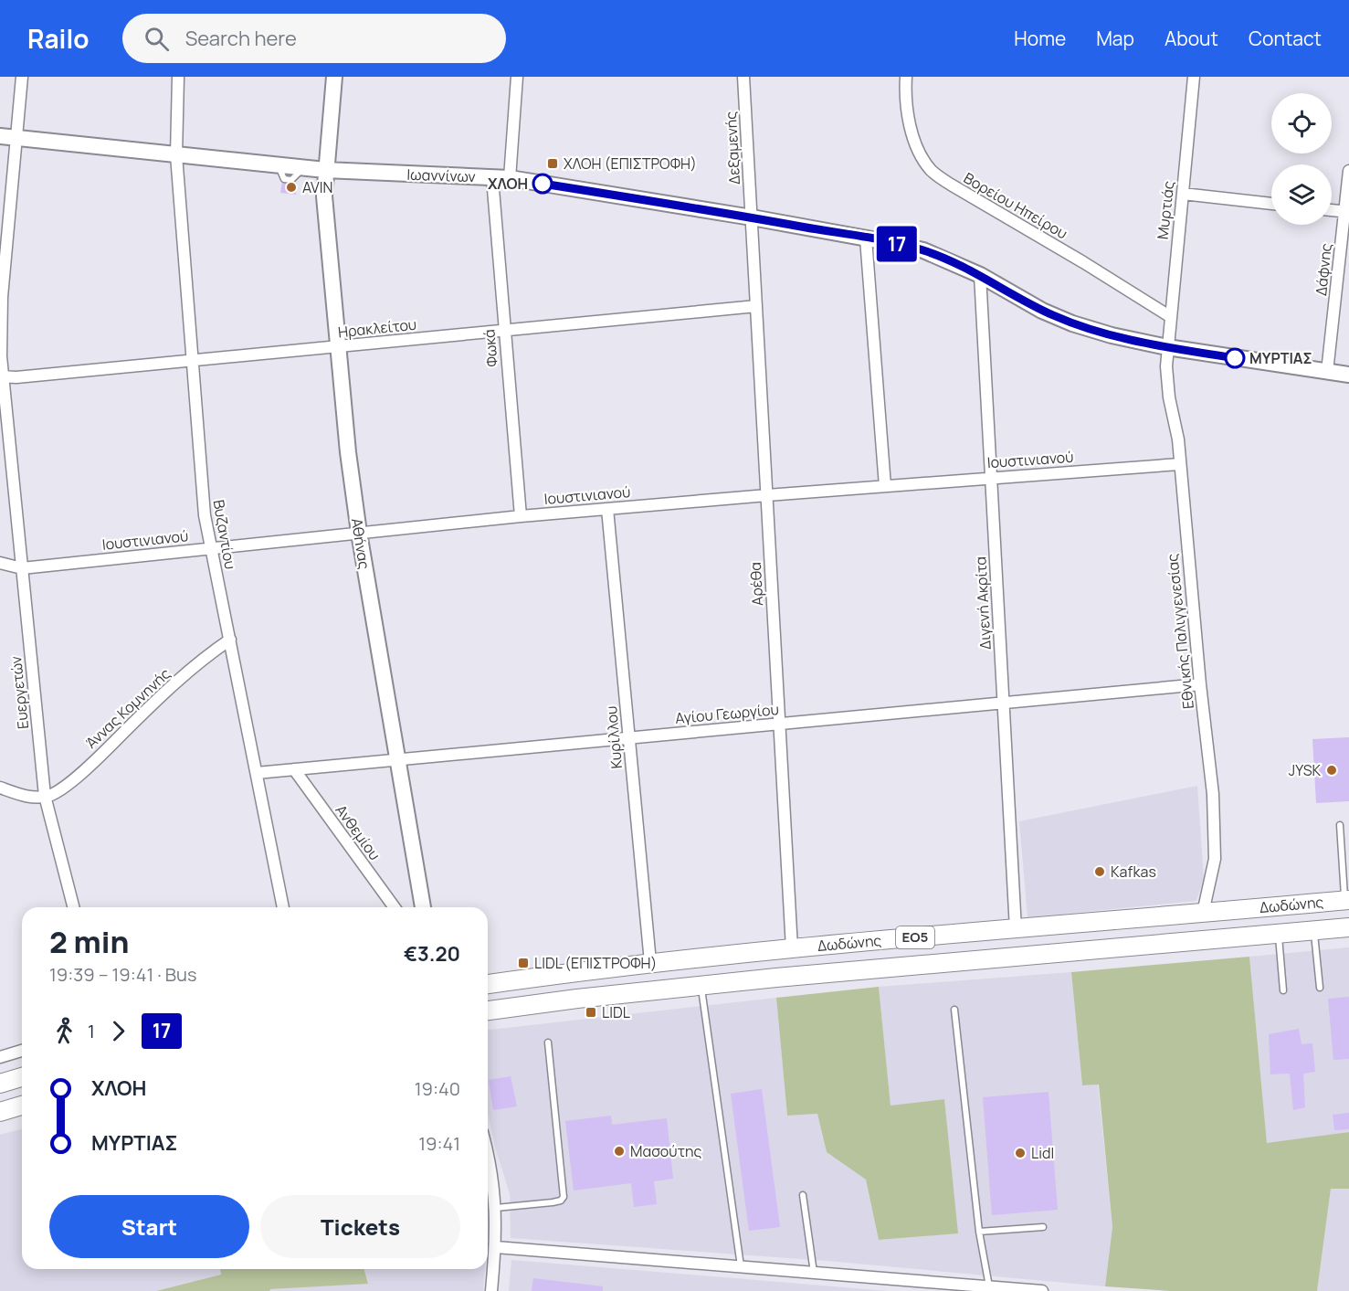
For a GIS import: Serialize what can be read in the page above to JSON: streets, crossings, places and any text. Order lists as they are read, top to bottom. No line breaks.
{"streets":{"main road":["Ιωαννίνων","Αθήνας","Δωδώνης","ΕΟ5"],"street":["Δεξαμενής","Βορείου Ηπείρου","Μυρτιάς","Δάφνης","Ηρακλείτου","Φωκά","Ιουστινιανού","Βυζαντίου","Αρέθα","Διγενή Ακρίτα","Εθνικής Παλιγγενεσίας","Ευεργετών","Άννας Κομνηνής","Αγίου Γεωργίου","Κυρίλλου","Ανθεμίου"]},"crossings":[["Δεξαμενής","Ιωαννίνων"],["Δεξαμενής","Αρέθα"],["Ιωαννίνων","Μυρτιάς"],["Ιωαννίνων","Δάφνης"],["Ιωαννίνων","Φωκά"],["Ιωαννίνων","Βυζαντίου"],["Ιωαννίνων","Αθήνας"],["Ιωαννίνων","Αρέθα"],["Ιωαννίνων","Διγενή Ακρίτα"],["Ιωαννίνων","Εθνικής Παλιγγενεσίας"],["Ιωαννίνων","Ευεργετών"],["Βορείου Ηπείρου","Μυρτιάς"],["Μυρτιάς","Εθνικής Παλιγγενεσίας"],["Ηρακλείτου","Φωκά"],["Ηρακλείτου","Βυζαντίου"],["Ηρακλείτου","Αθήνας"],["Ηρακλείτου","Αρέθα"],["Ηρακλείτου","Ευεργετών"],["Φωκά","Ιουστινιανού"],["Ιουστινιανού","Βυζαντίου"],["Ιουστινιανού","Αθήνας"],["Ιουστινιανού","Αρέθα"],["Ιουστινιανού","Διγενή Ακρίτα"],["Ιουστινιανού","Εθνικής Παλιγγενεσίας"],["Ιουστινιανού","Ευεργετών"],["Ιουστινιανού","Κυρίλλου"],["Βυζαντίου","Άννας Κομνηνής"],["Βυζαντίου","Αγίου Γεωργίου"],["Αθήνας","Αγίου Γεωργίου"],["Αρέθα","Αγίου Γεωργίου"],["Αρέθα","Δωδώνης"],["Διγενή Ακρίτα","Αγίου Γεωργίου"],["Διγενή Ακρίτα","Δωδώνης"],["Εθνικής Παλιγγενεσίας","Αγίου Γεωργίου"],["Εθνικής Παλιγγενεσίας","Δωδώνης"],["Ευεργετών","Άννας Κομνηνής"],["Αγίου Γεωργίου","Κυρίλλου"],["Αγίου Γεωργίου","Ανθεμίου"],["Κυρίλλου","Δωδώνης"]],"places":{"transit":["ΧΛΟΗ (ΕΠΙΣΤΡΟΦΗ)","LIDL (ΕΠΙΣΤΡΟΦΗ)","LIDL"],"other":["ΧΛΟΗ","AVIN","ΜΥΡΤΙΑΣ","JYSK","Kafkas","Μασούτης","Lidl"]},"lines":["bus line 17"],"page":{"header":"Railo","search":"Search here","nav":["Home","Map","About","Contact"],"on_map":"17","heading":["2 min","19:39 – 19:41 · Bus","€3.20"],"legs":["1","17"],"list":[{"name":"ΧΛΟΗ","value":"19:40"},{"name":"ΜΥΡΤΙΑΣ","value":"19:41"}],"buttons":["Start","Tickets"]}}
